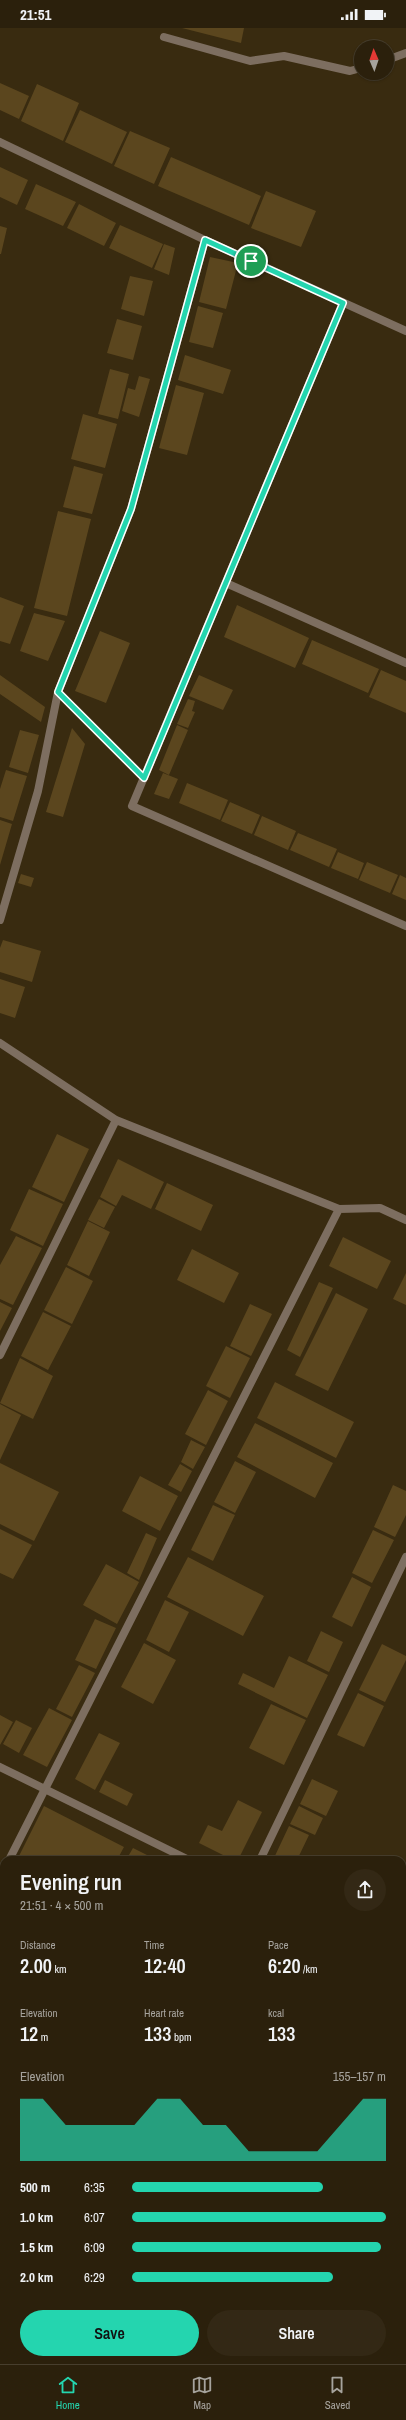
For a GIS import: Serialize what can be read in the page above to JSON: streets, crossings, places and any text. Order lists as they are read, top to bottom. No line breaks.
{"north":"top","page":{"status":"21:51","heading":["Evening run","21:51 · 4 × 500 m"],"stats":[["Distance","2.00 km"],["Time","12:40"],["Pace","6:20 /km"],["Elevation","12 m"],["Heart rate","133 bpm"],["kcal","133"]],"chart":["Elevation","155–157 m"],"list":[{"name":"500 m","note":"6:35"},{"name":"1.0 km","note":"6:07"},{"name":"1.5 km","note":"6:09"},{"name":"2.0 km","note":"6:29"}],"buttons":["Save","Share"],"tabs":["Home","Map","Saved"]}}
